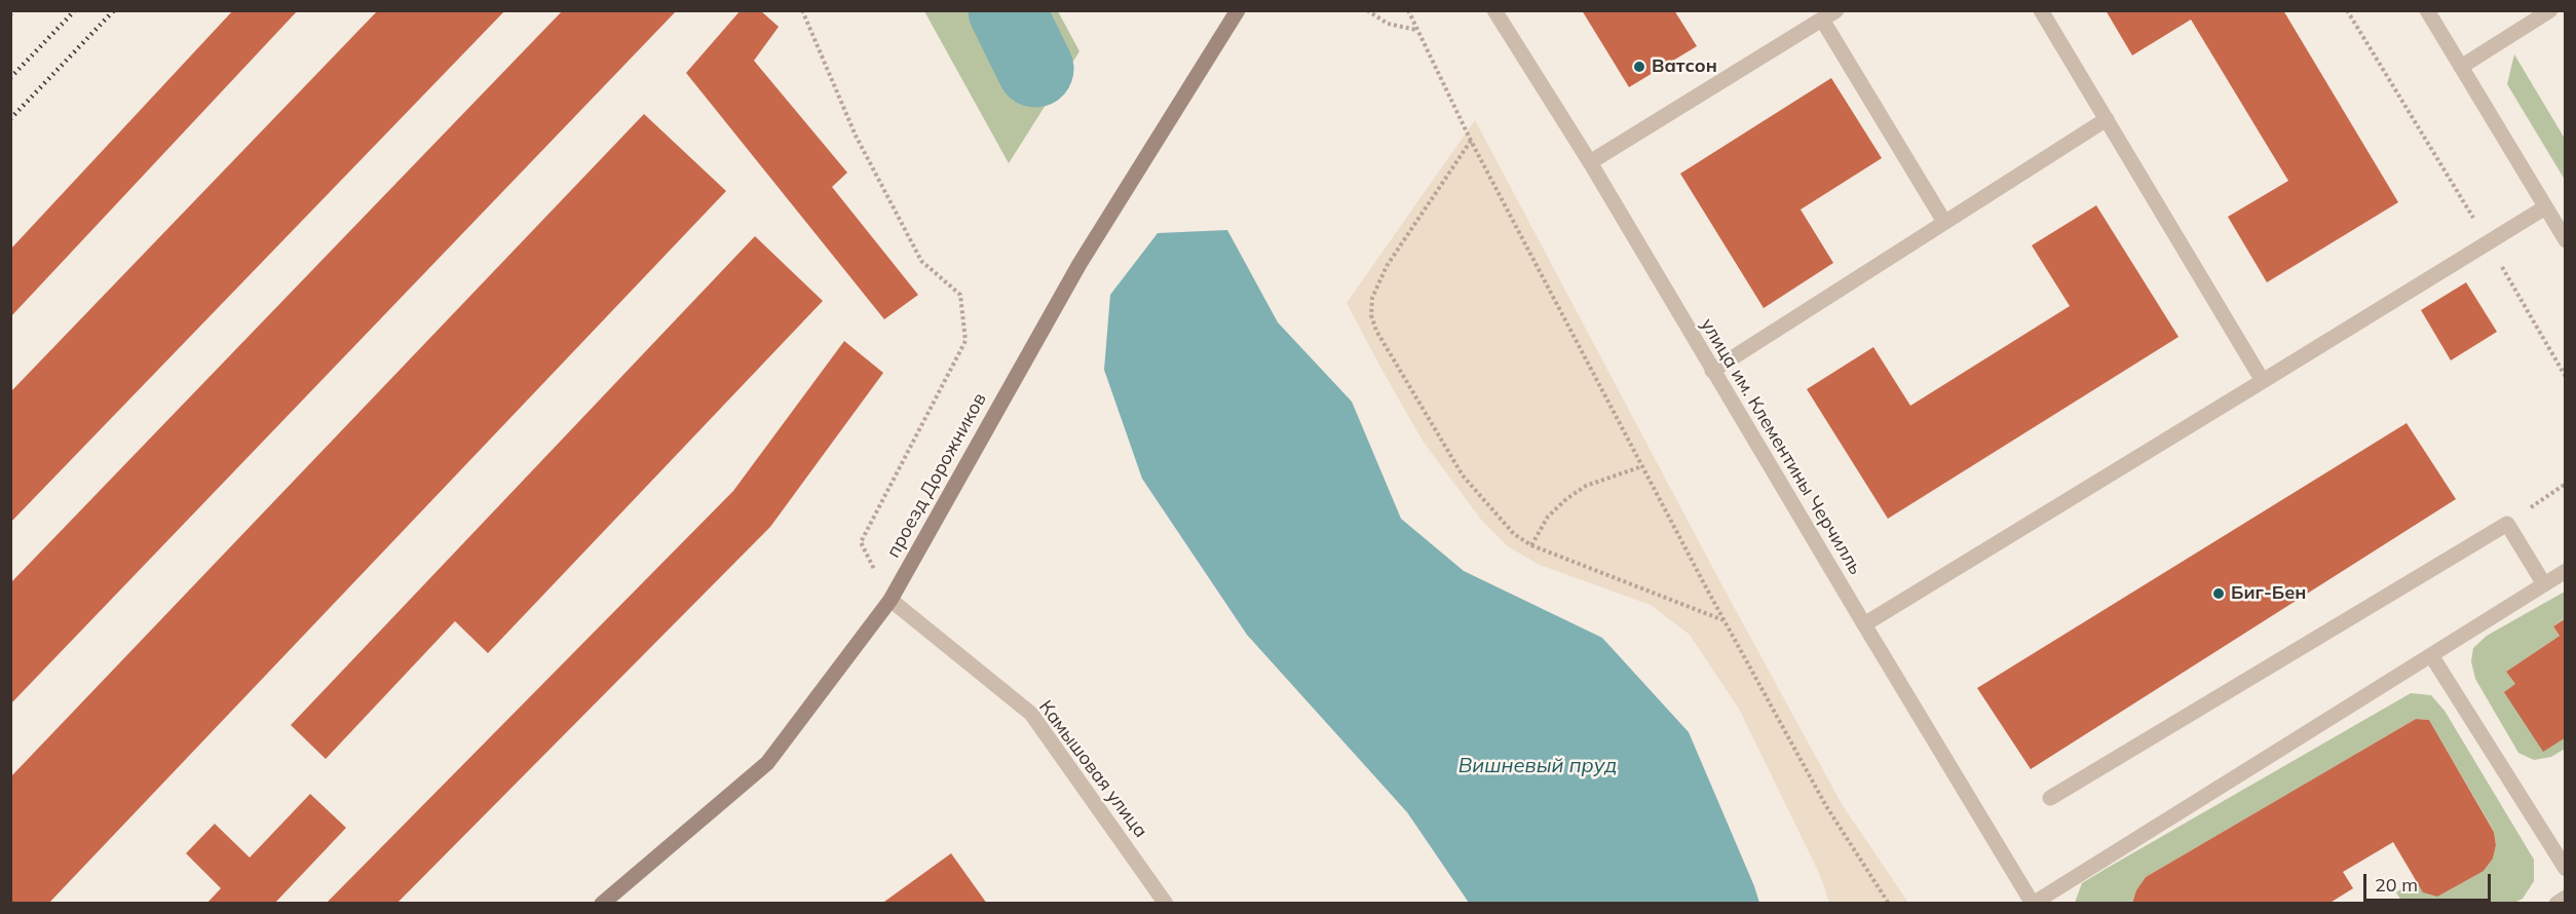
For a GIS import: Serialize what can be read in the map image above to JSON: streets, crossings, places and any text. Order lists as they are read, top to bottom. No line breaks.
{"streets":{"main road":["проезд Дорожников"],"street":["улица им. Клементины Черчилль","Камышовая улица"]},"crossings":[["проезд Дорожников","Камышовая улица"]],"water":["Вишневый пруд"],"places":["Ватсон","Биг-Бен"],"scale_bar":"20 m"}
